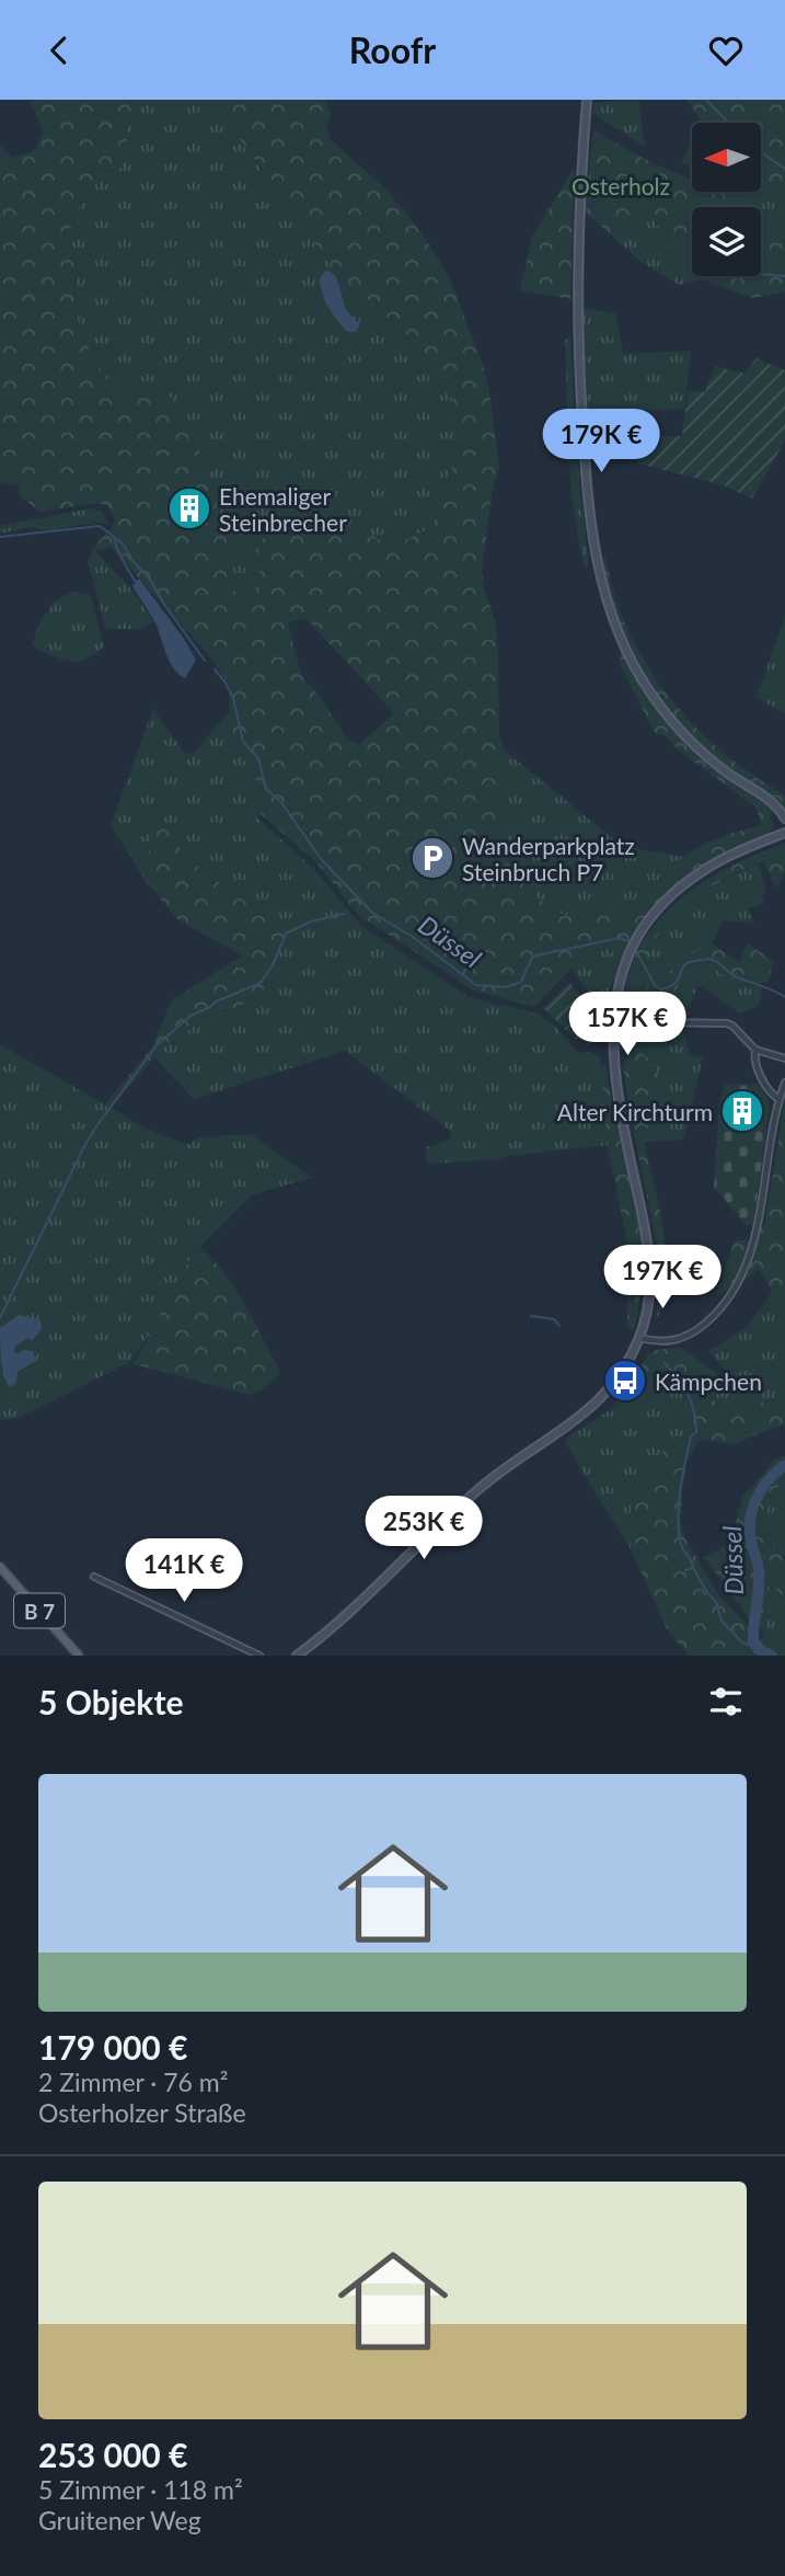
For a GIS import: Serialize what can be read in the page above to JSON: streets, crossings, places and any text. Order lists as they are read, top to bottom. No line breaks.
{"streets":{"main road":["B 7"]},"water":["Düssel"],"parks":["Osterholz"],"places":{"building":["Ehemaliger Steinbrecher","Alter Kirchturm"],"parking":["Wanderparkplatz Steinbruch P7"],"bus stop":["Kämpchen"]},"north":"left","page":{"header":"Roofr","price":["179K €","157K €","197K €","253K €","141K €"],"heading":"5 Objekte","list":[{"name":"179 000 €","note":"2 Zimmer · 76 m² · Osterholzer Straße"},{"name":"253 000 €","note":"5 Zimmer · 118 m² · Gruitener Weg"}]}}
